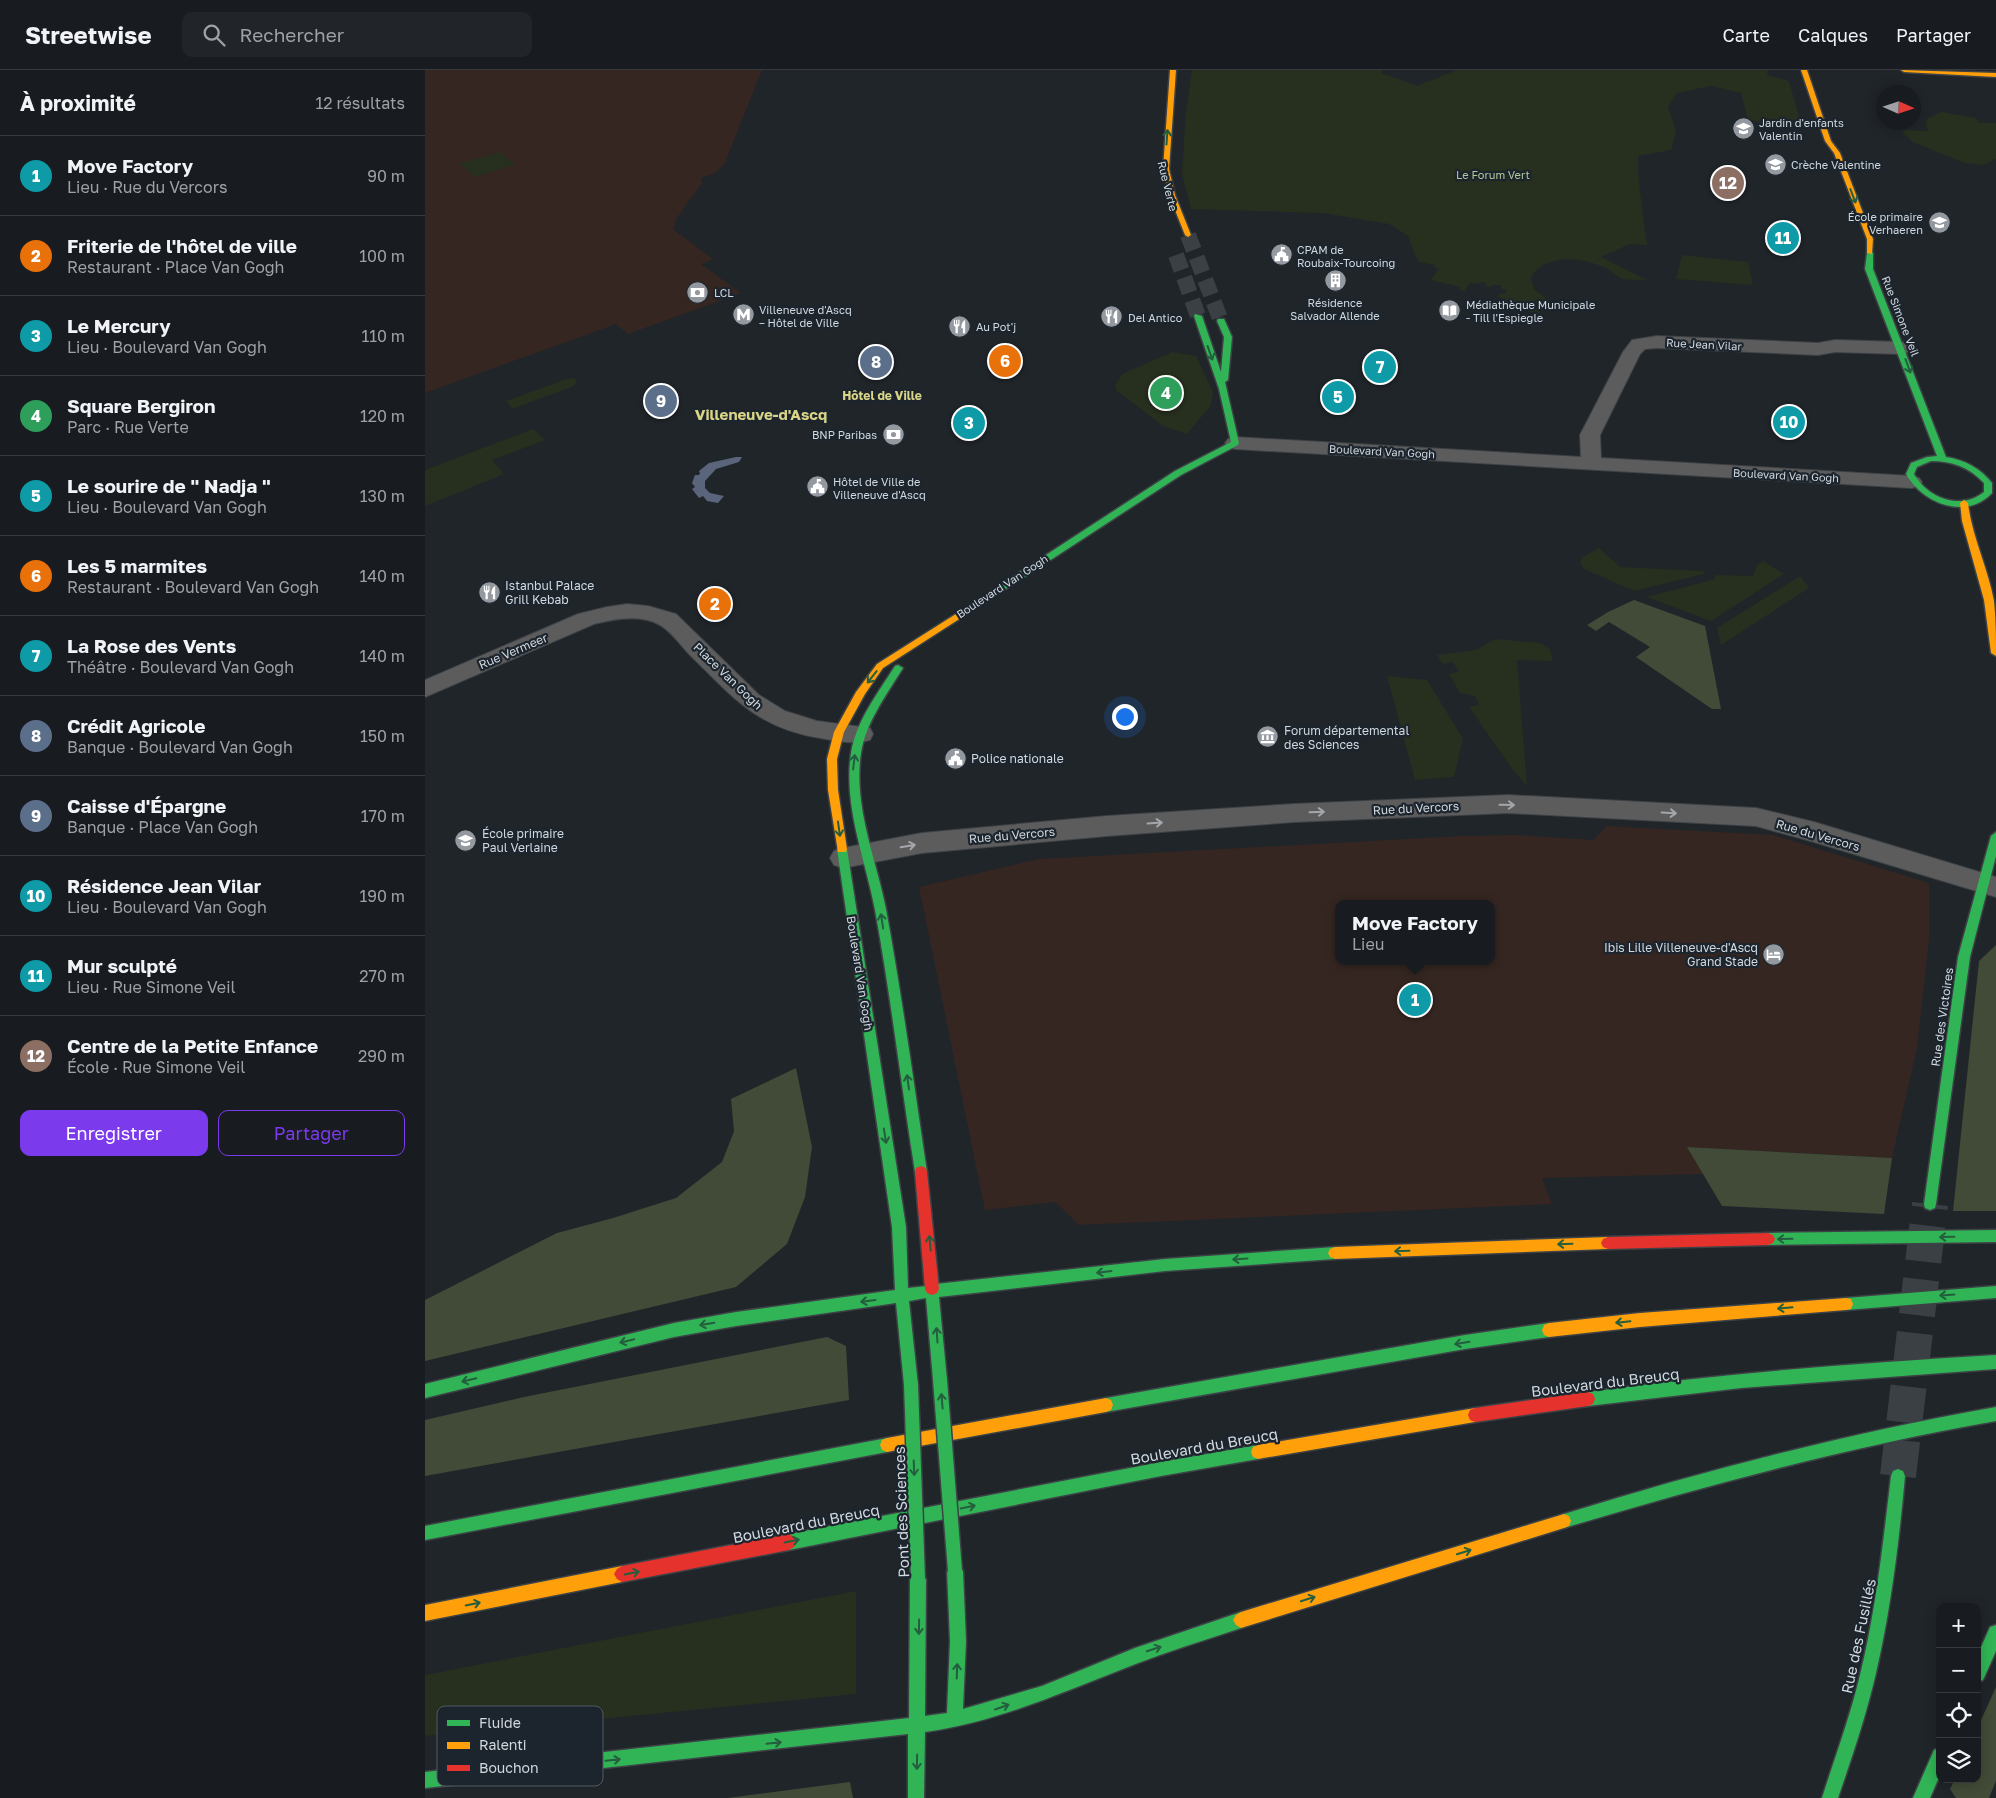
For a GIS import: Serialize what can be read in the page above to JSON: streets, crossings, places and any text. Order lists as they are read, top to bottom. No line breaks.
{"streets":{"main road":["Rue Verte","Rue Simone Veil","Boulevard Van Gogh","Rue des Victoires","Boulevard du Breucq","Pont des Sciences","Rue des Fusillés"],"street":["Rue Jean Vilar","Rue Vermeer","Place Van Gogh","Rue du Vercors"]},"crossings":[["Rue Simone Veil","Rue Jean Vilar"],["Rue Jean Vilar","Boulevard Van Gogh"],["Boulevard Van Gogh","Place Van Gogh"],["Boulevard Van Gogh","Rue du Vercors"],["Boulevard Van Gogh","Pont des Sciences"],["Rue Vermeer","Place Van Gogh"],["Rue du Vercors","Rue des Victoires"]],"one_way":["Rue Verte","Rue Simone Veil","Rue du Vercors"],"districts":["Hôtel de Ville","Villeneuve-d'Ascq"],"parks":["Le Forum Vert"],"places":{"school or university":["Jardin d'enfants Valentin","Crèche Valentine","École primaire Verhaeren","École primaire Paul Verlaine"],"public building":["CPAM de Roubaix-Tourcoing","Hôtel de Ville de Villeneuve d'Ascq","Police nationale"],"building":["Résidence Salvador Allende"],"bank":["LCL","BNP Paribas"],"library":["Médiathèque Municipale - Till l'Espiegle"],"metro station":["Villeneuve d'Ascq – Hôtel de Ville"],"restaurant":["Del Antico","Au Pot'j","Istanbul Palace Grill Kebab"],"museum":["Forum départemental des Sciences"],"hotel":["Ibis Lille Villeneuve-d'Ascq Grand Stade"]},"legend":["Fluide","Ralenti","Bouchon"],"north":"right","page":{"header":"Streetwise","search":"Rechercher","nav":["Carte","Calques","Partager"],"heading":["À proximité","12 résultats"],"list":[{"mark":"1","name":"Move Factory","note":"Lieu · Rue du Vercors","value":"90 m"},{"mark":"2","name":"Friterie de l'hôtel de ville","note":"Restaurant · Place Van Gogh","value":"100 m"},{"mark":"3","name":"Le Mercury","note":"Lieu · Boulevard Van Gogh","value":"110 m"},{"mark":"4","name":"Square Bergiron","note":"Parc · Rue Verte","value":"120 m"},{"mark":"5","name":"Le sourire de \" Nadja \"","note":"Lieu · Boulevard Van Gogh","value":"130 m"},{"mark":"6","name":"Les 5 marmites","note":"Restaurant · Boulevard Van Gogh","value":"140 m"},{"mark":"7","name":"La Rose des Vents","note":"Théâtre · Boulevard Van Gogh","value":"140 m"},{"mark":"8","name":"Crédit Agricole","note":"Banque · Boulevard Van Gogh","value":"150 m"},{"mark":"9","name":"Caisse d'Épargne","note":"Banque · Place Van Gogh","value":"170 m"},{"mark":"10","name":"Résidence Jean Vilar","note":"Lieu · Boulevard Van Gogh","value":"190 m"},{"mark":"11","name":"Mur sculpté","note":"Lieu · Rue Simone Veil","value":"270 m"},{"mark":"12","name":"Centre de la Petite Enfance","note":"École · Rue Simone Veil","value":"290 m"}],"pins":["12","11","6","8","7","4","5","9","10","3","2","1"],"popup":["Move Factory","Lieu"],"buttons":["Enregistrer","Partager"],"map_buttons":["+","−"]}}
